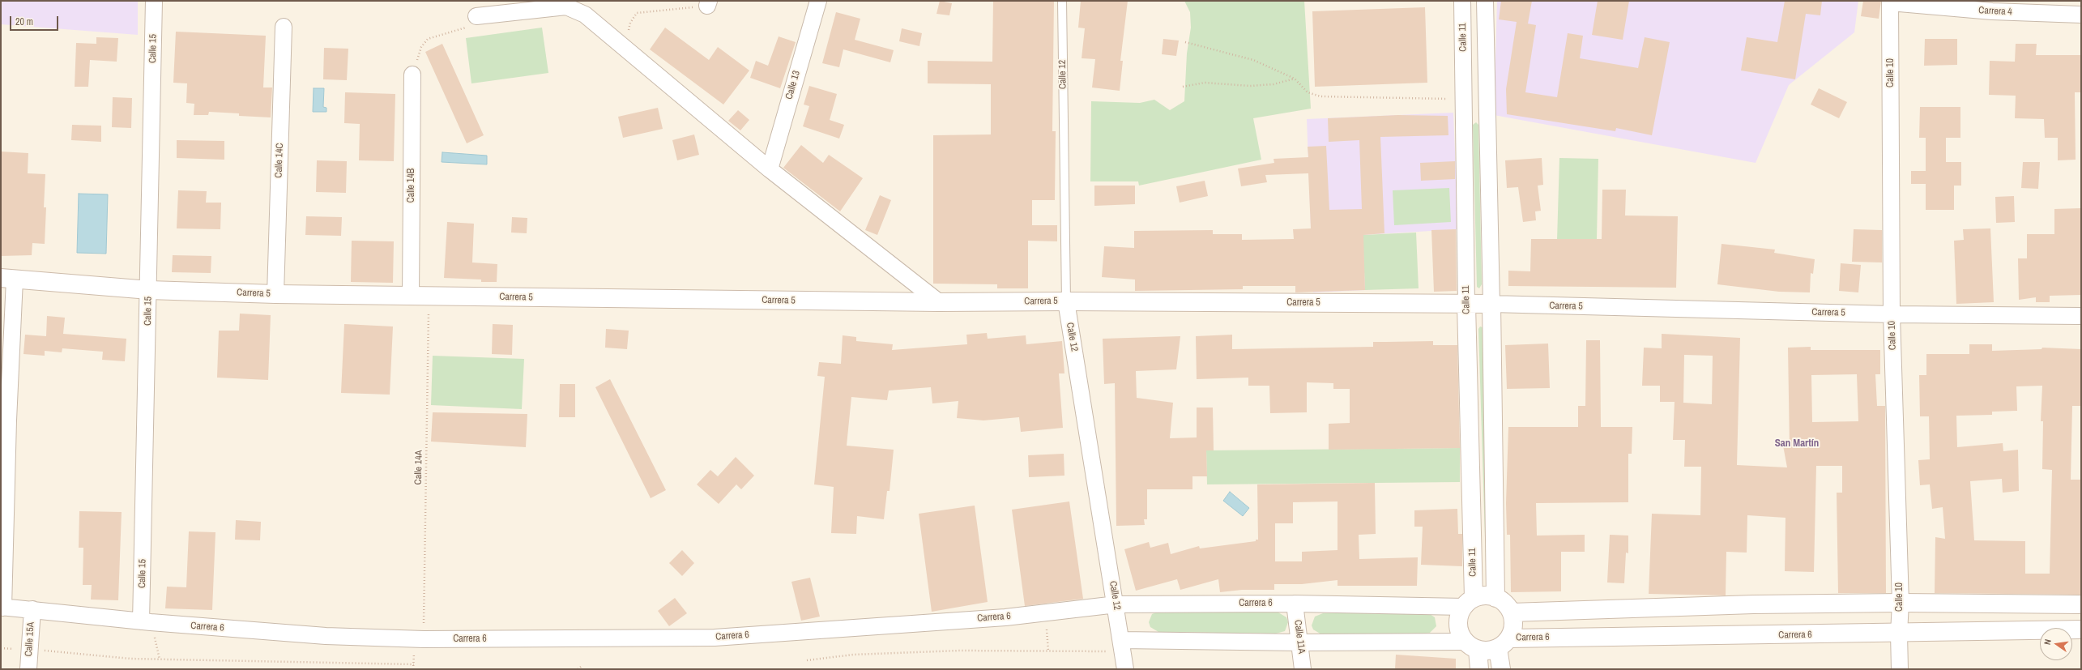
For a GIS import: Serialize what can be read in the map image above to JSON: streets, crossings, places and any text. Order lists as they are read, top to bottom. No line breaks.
{"streets":{"street":["Carrera 4","Calle 11","Calle 15","Calle 10","Calle 12","Calle 13","Calle 14C","Calle 14B","Carrera 5","Carrera 6","Calle 11A","Calle 15A"],"path":["Calle 14A"]},"crossings":[["Carrera 4","Calle 10"],["Calle 11","Carrera 5"],["Calle 11","Carrera 6"],["Calle 15","Carrera 5"],["Calle 15","Carrera 6"],["Calle 10","Carrera 5"],["Calle 10","Carrera 6"],["Calle 12","Carrera 5"],["Calle 12","Carrera 6"],["Calle 14C","Carrera 5"],["Calle 14B","Carrera 5"],["Carrera 5","Calle 14A"],["Calle 14A","Carrera 6"],["Carrera 6","Calle 11A"],["Carrera 6","Calle 15A"]],"districts":["San Martín"],"scale_bar":"20 m","north":"left"}
